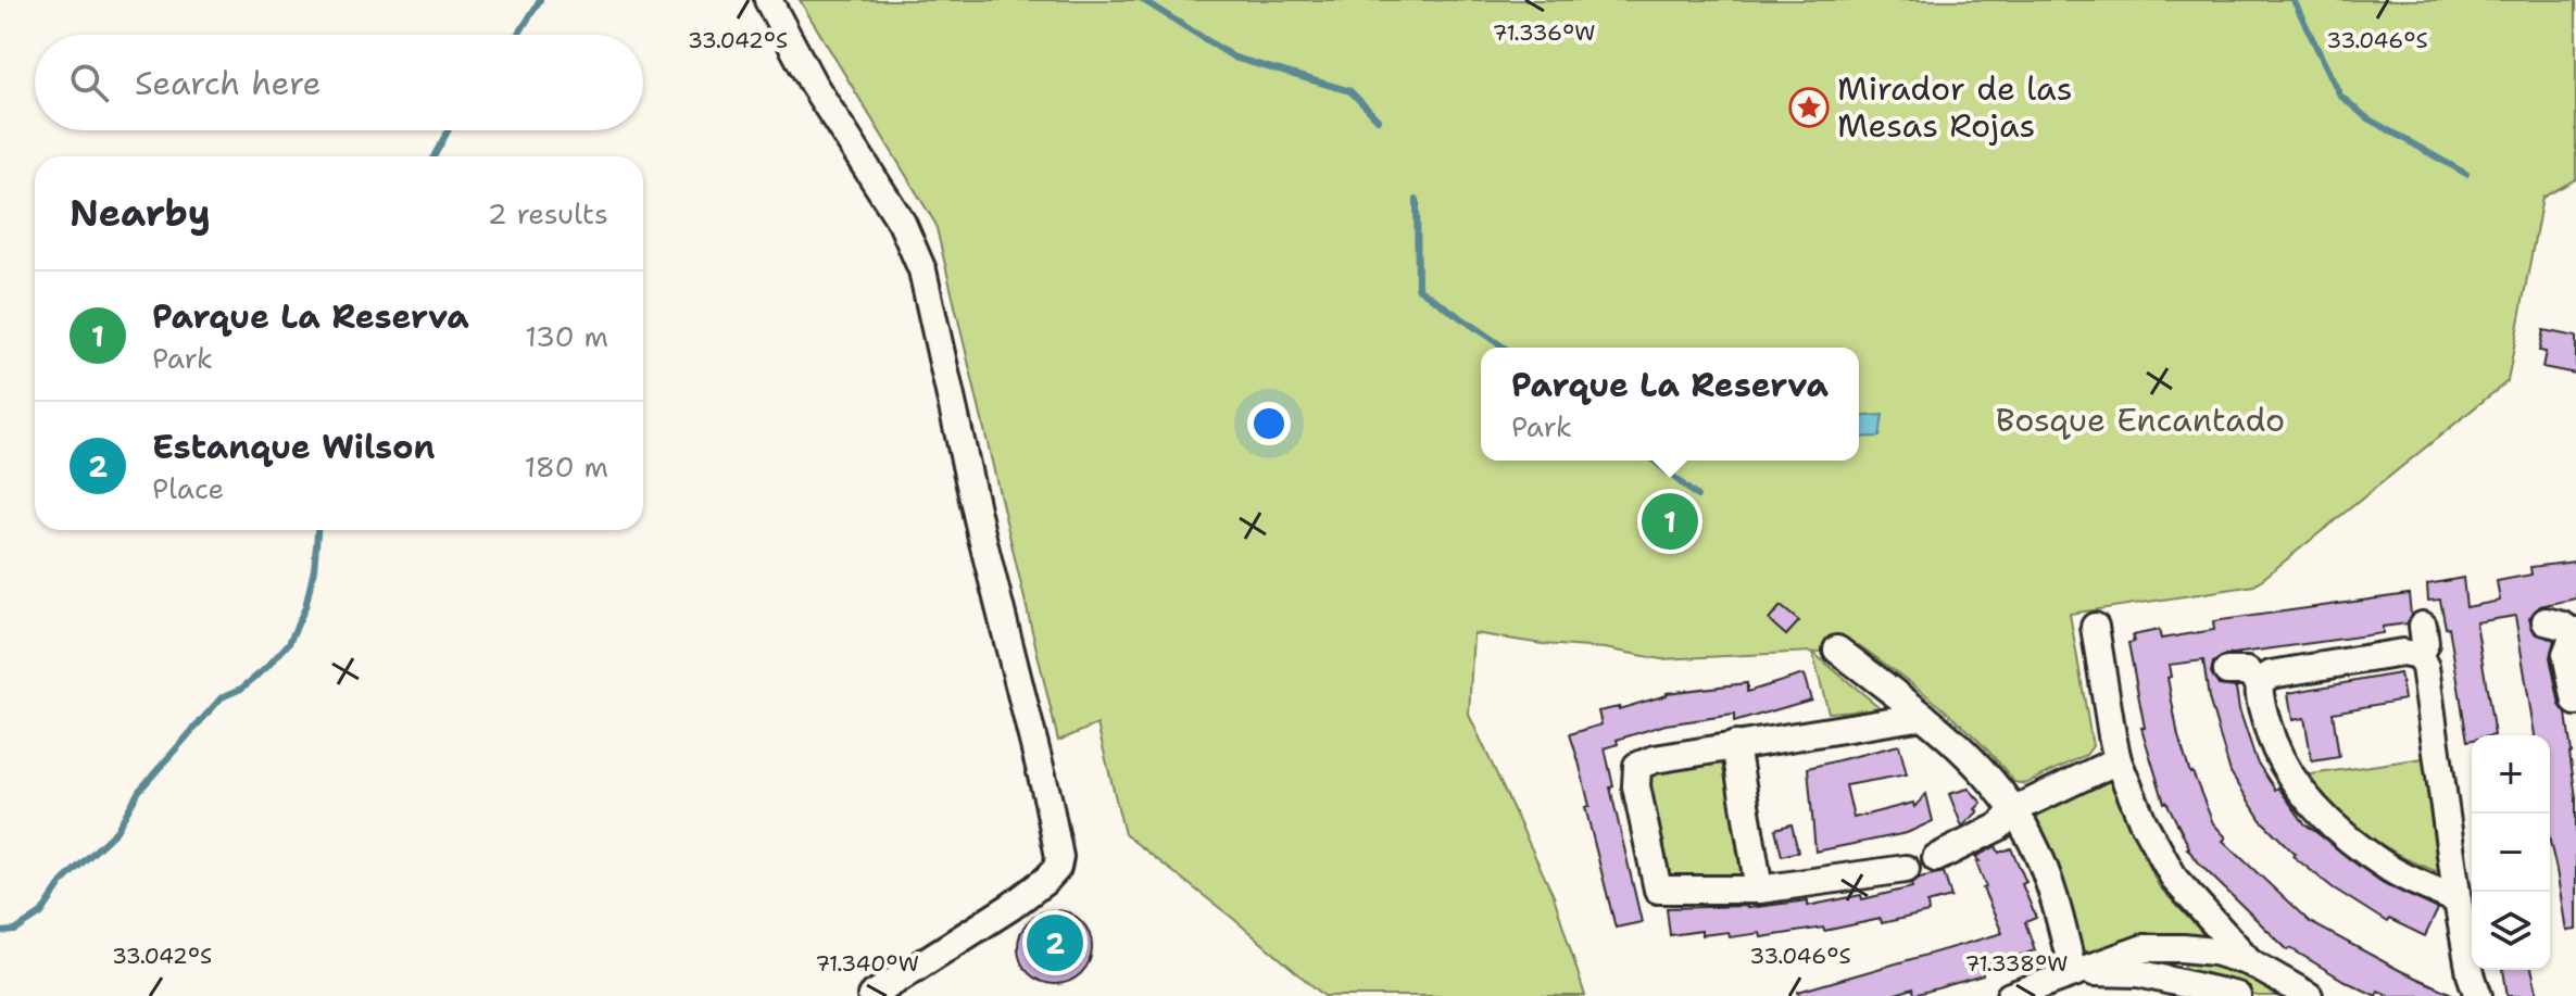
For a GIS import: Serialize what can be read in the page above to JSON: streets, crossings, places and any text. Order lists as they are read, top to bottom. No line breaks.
{"parks":["Bosque Encantado"],"places":{"place":["Mirador de las Mesas Rojas"]},"page":{"search":"Search here","heading":["Nearby","2 results"],"list":[{"mark":"1","name":"Parque La Reserva","note":"Park","value":"130 m"},{"mark":"2","name":"Estanque Wilson","note":"Place","value":"180 m"}],"popup":["Parque La Reserva","Park"],"pins":["1","2"],"map_buttons":["+","−"]},"coordinates":["71.336°W","33.042°S","33.046°S","71.340°W","71.338°W"]}
